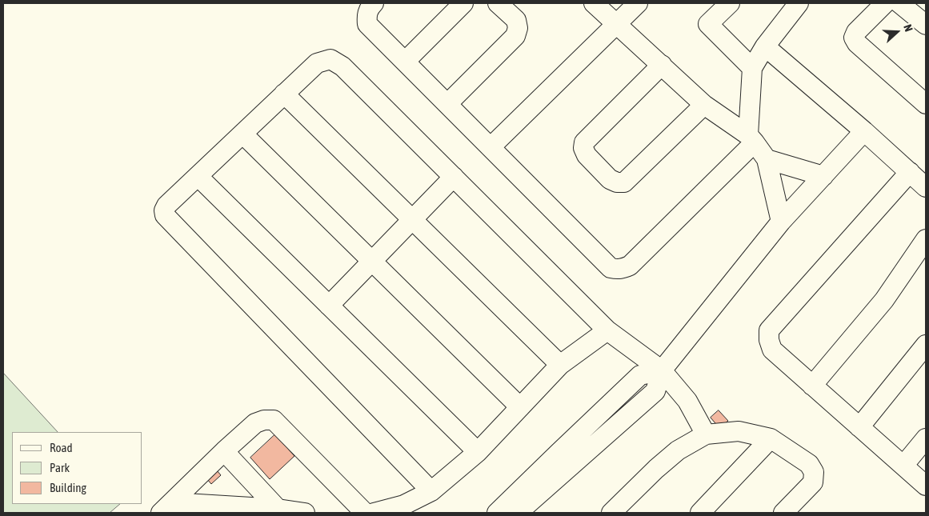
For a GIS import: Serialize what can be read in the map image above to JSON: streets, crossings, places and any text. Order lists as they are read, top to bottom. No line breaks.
{"legend":["Road","Park","Building"],"north":"right"}
